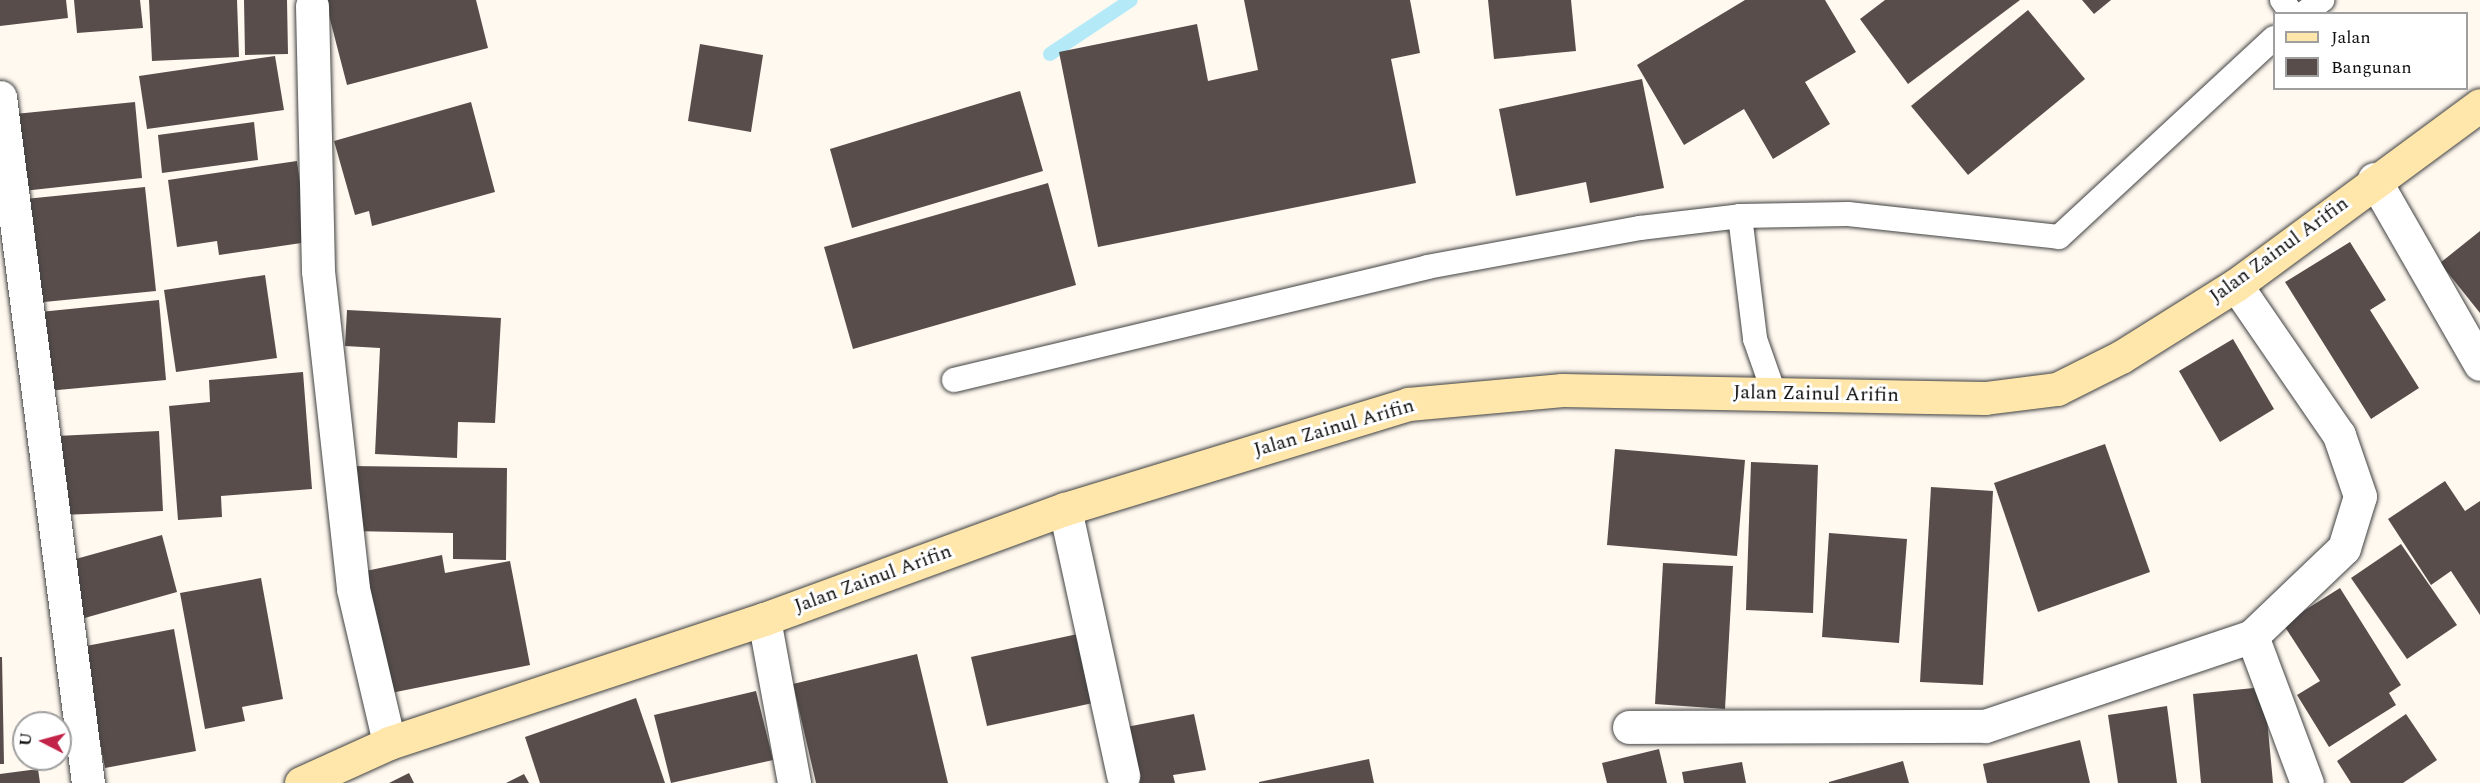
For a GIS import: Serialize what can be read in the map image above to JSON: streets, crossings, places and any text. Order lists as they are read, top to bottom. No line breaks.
{"streets":{"street":["Jalan Zainul Arifin"]},"legend":["Jalan","Bangunan"],"north":"left"}
